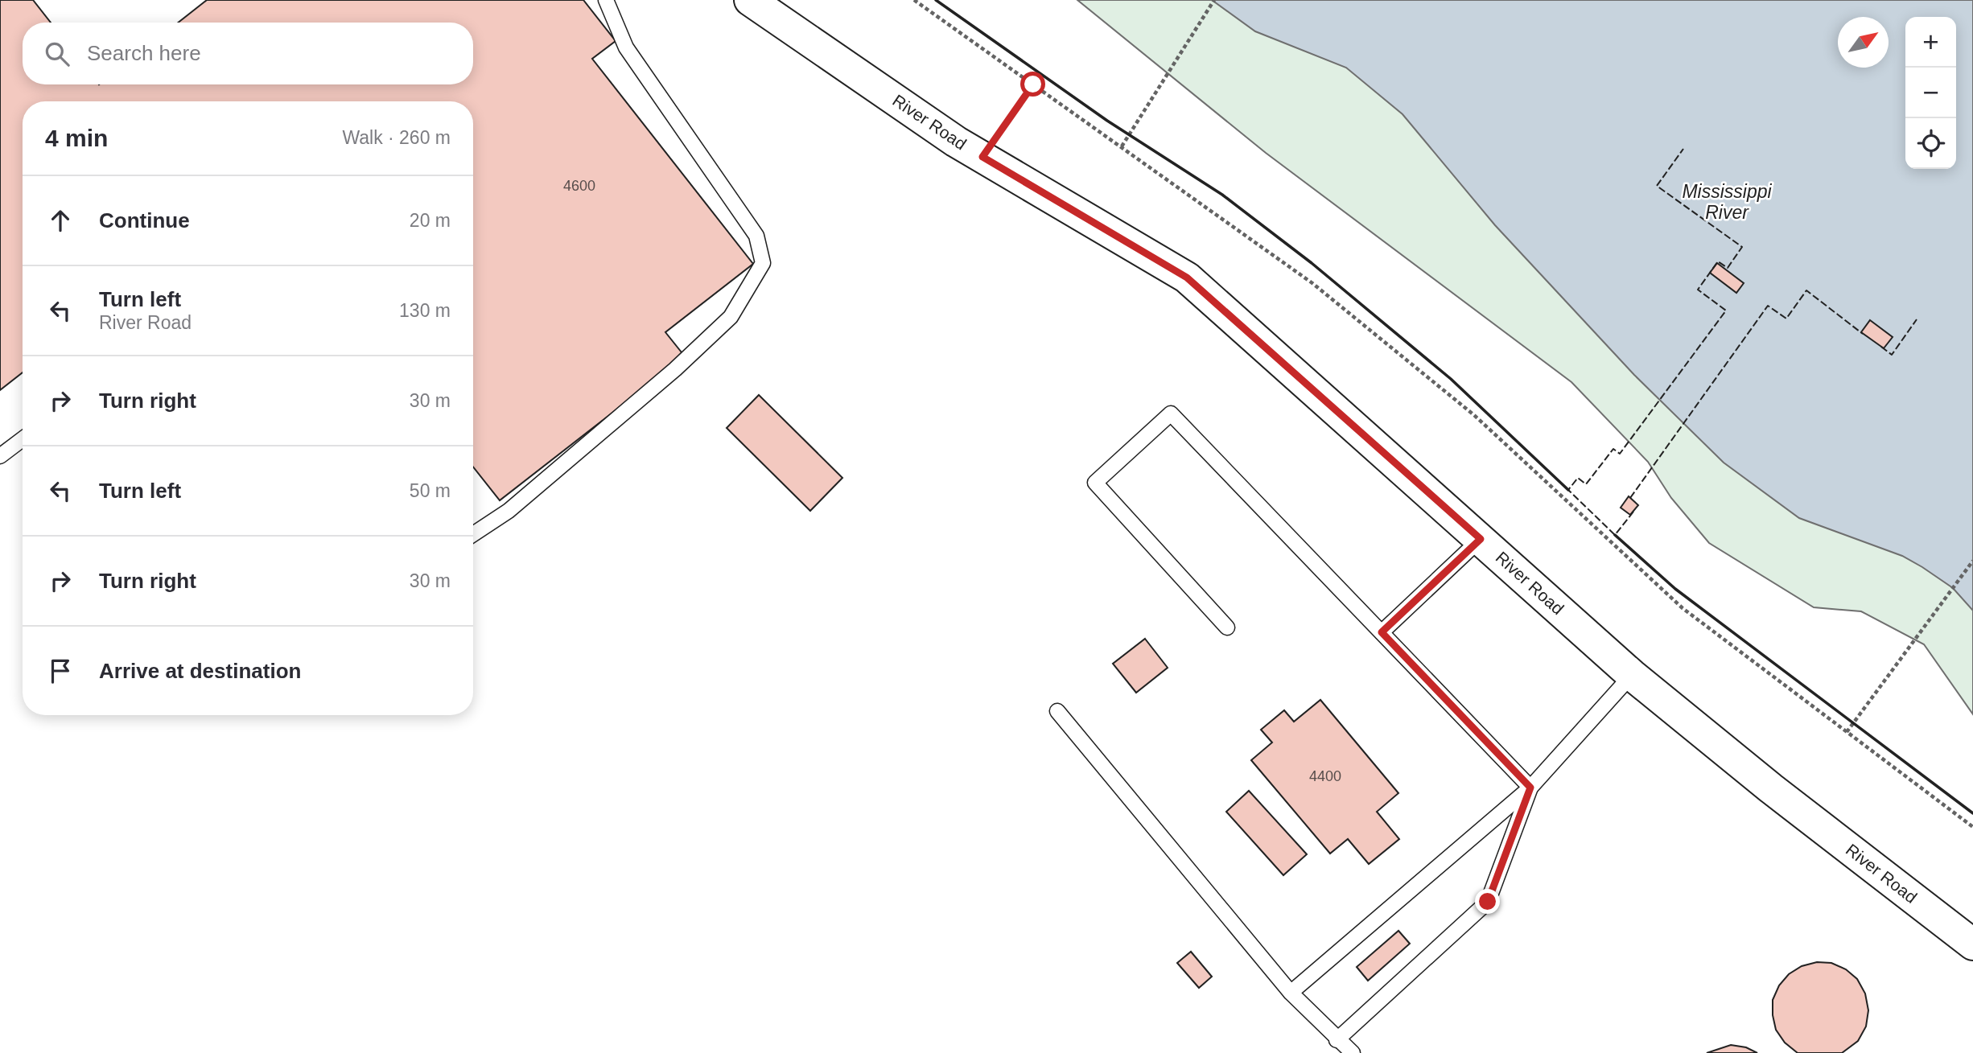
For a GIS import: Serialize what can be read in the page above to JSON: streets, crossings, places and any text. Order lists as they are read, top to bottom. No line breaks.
{"streets":{"main road":["River Road"]},"water":["Mississippi River"],"house_numbers":["4600","4400"],"north":"top right","page":{"map_buttons":["+","−"],"search":"Search here","heading":["4 min","Walk · 260 m"],"list":[["Continue","20 m"],["Turn left","River Road","130 m"],["Turn right","30 m"],["Turn left","50 m"],["Turn right","30 m"],"Arrive at destination"]}}
